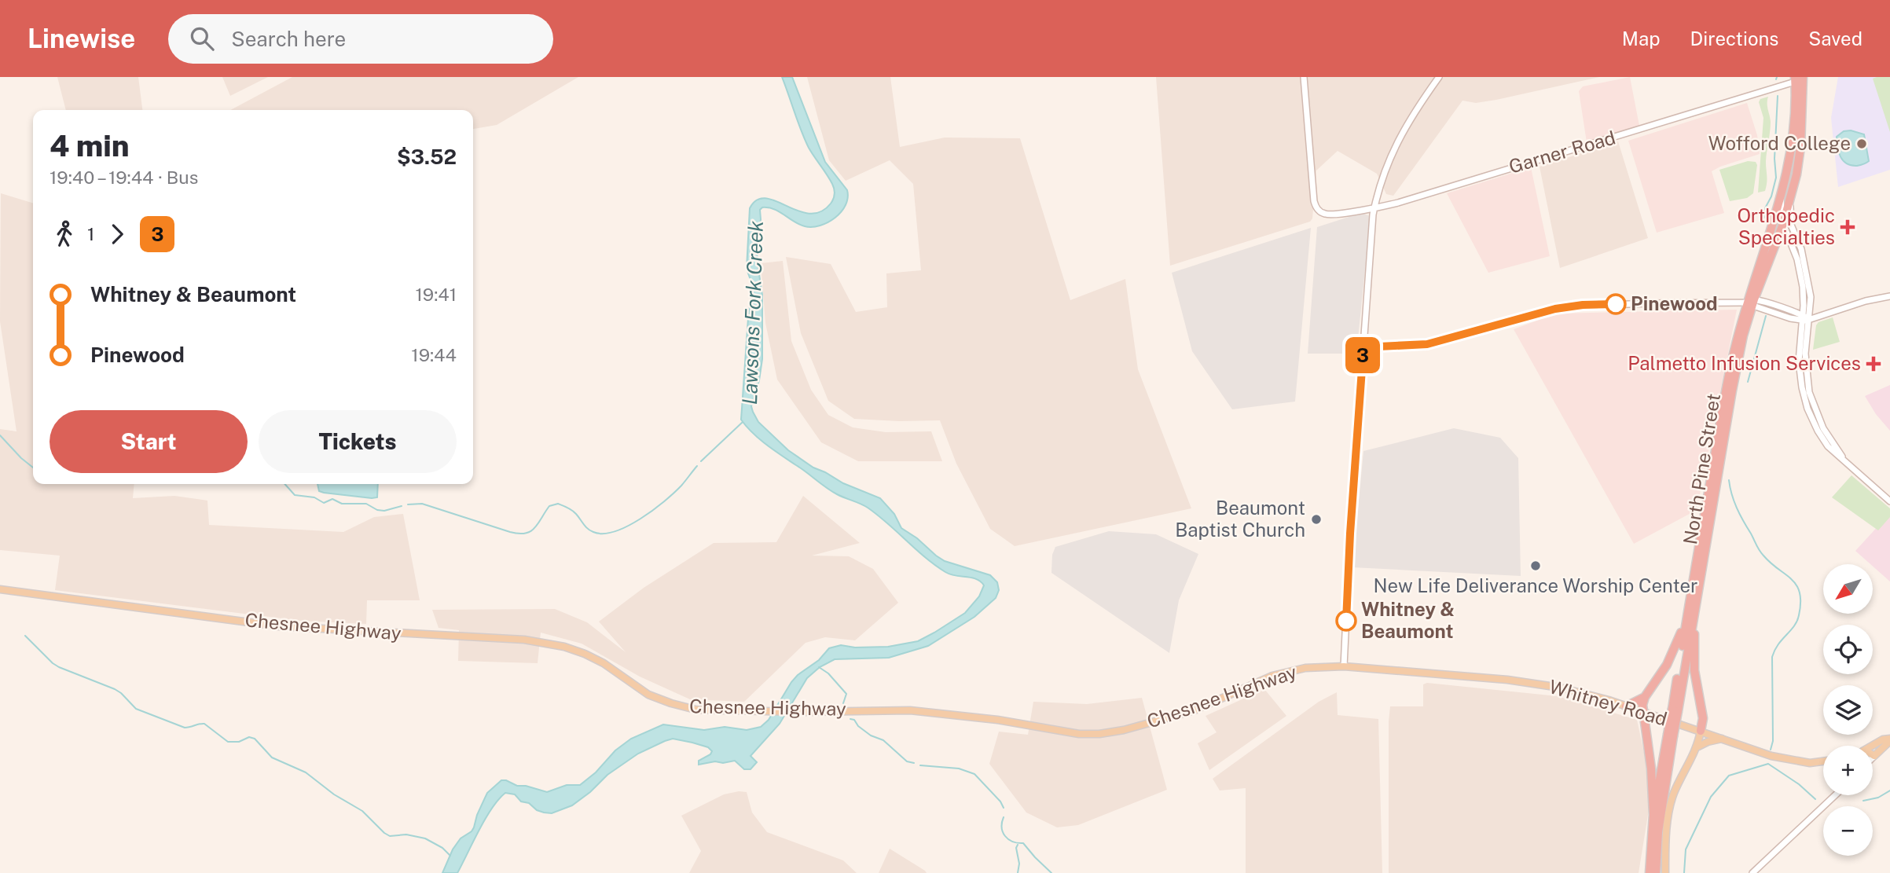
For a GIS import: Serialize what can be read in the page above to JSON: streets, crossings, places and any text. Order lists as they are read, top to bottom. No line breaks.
{"streets":{"highway":["North Pine Street"],"main road":["Chesnee Highway","Whitney Road"],"street":["Garner Road"]},"crossings":[["Garner Road","North Pine Street"],["Chesnee Highway","Whitney Road"]],"water":["Lawsons Fork Creek"],"places":{"other":["Wofford College","Pinewood","Beaumont Baptist Church","New Life Deliverance Worship Center","Whitney & Beaumont"],"health":["Orthopedic Specialties","Palmetto Infusion Services"]},"lines":["bus line 3"],"north":"bottom left","page":{"header":"Linewise","search":"Search here","nav":["Map","Directions","Saved"],"on_map":"3","heading":["4 min","19:40 – 19:44 · Bus","$3.52"],"legs":["1","3"],"list":[{"name":"Whitney & Beaumont","value":"19:41"},{"name":"Pinewood","value":"19:44"}],"buttons":["Start","Tickets"],"map_buttons":["+","−"]}}
